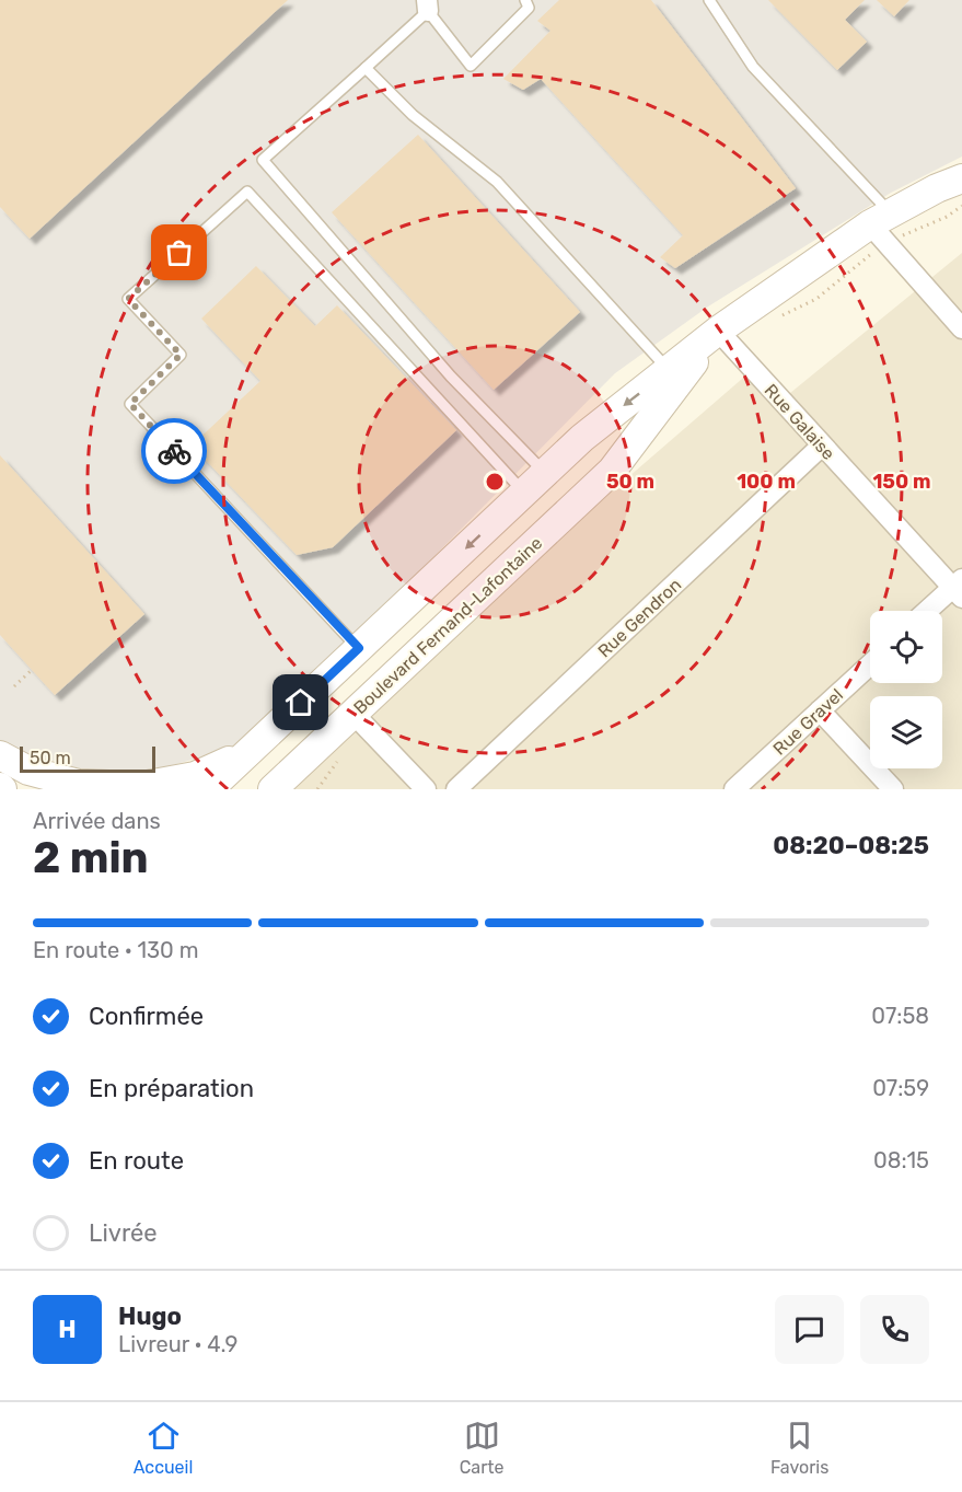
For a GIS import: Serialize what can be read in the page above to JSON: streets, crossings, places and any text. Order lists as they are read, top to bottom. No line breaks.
{"streets":{"street":["Rue Galaise","Rue Gendron","Boulevard Fernand-Lafontaine","Rue Gravel"]},"crossings":[["Rue Galaise","Rue Gendron"],["Rue Galaise","Boulevard Fernand-Lafontaine"]],"scale_bar":"50 m","page":{"scale":"50 m","heading":["2 min","Arrivée dans","08:20–08:25"],"panel":["Hugo","Livreur · 4.9"],"bar":"En route · 130 m","list":[["Confirmée","07:58"],["En préparation","07:59"],["En route","08:15"],"Livrée"],"round":"H","tabs":["Accueil","Carte","Favoris"]},"rings":["50 m","100 m","150 m"]}
